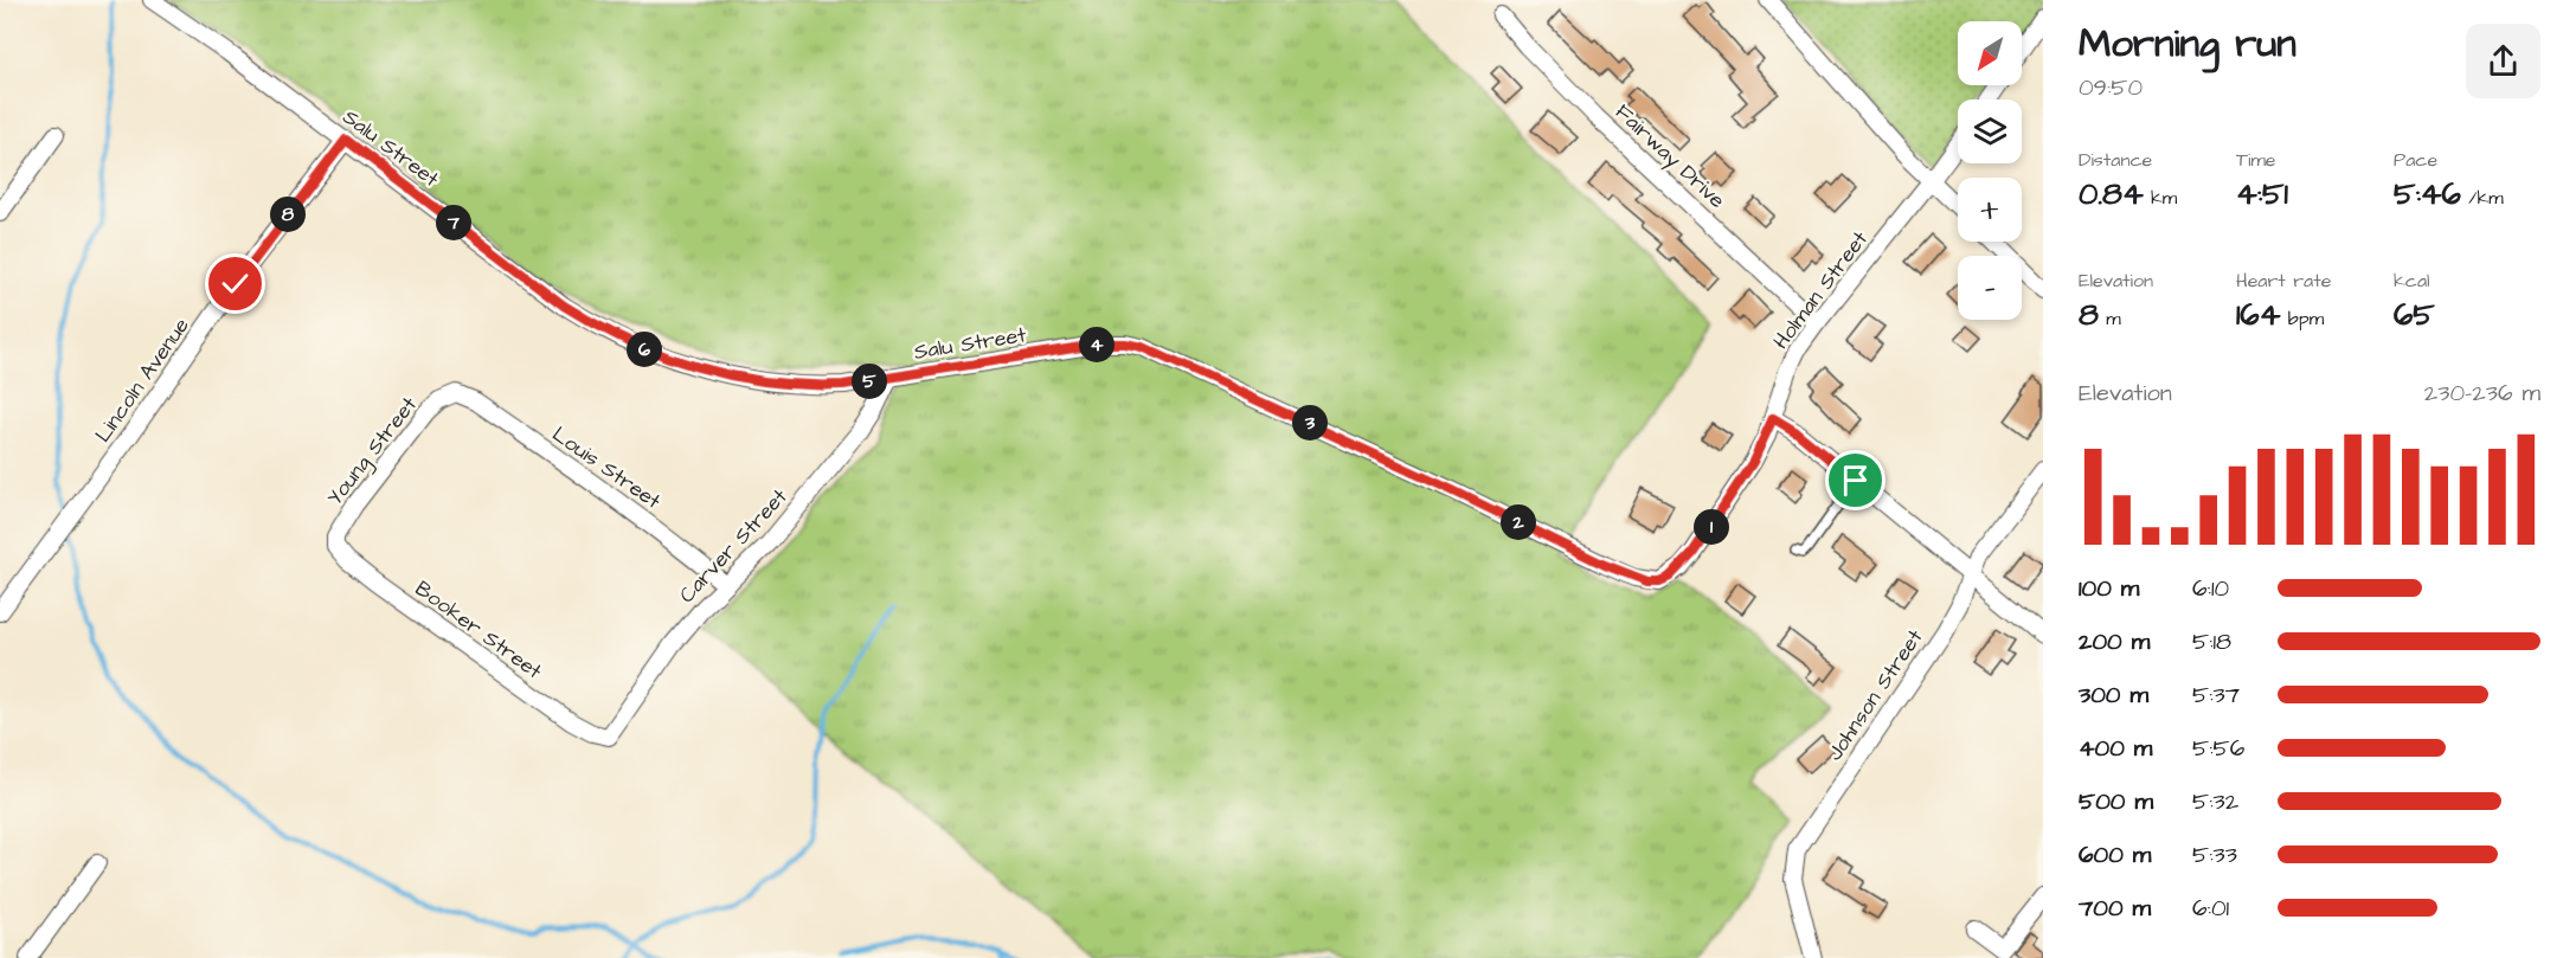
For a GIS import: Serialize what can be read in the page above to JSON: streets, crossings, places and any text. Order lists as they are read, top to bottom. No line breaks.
{"streets":{"street":["Salu Street","Fairway Drive","Holman Street","Lincoln Avenue","Young Street","Louis Street","Carver Street","Booker Street","Johnson Street"]},"crossings":[["Salu Street","Holman Street"],["Salu Street","Lincoln Avenue"],["Salu Street","Carver Street"],["Fairway Drive","Holman Street"],["Young Street","Louis Street"],["Young Street","Booker Street"],["Louis Street","Carver Street"],["Carver Street","Booker Street"]],"north":"bottom left","page":{"heading":["Morning run","09:50"],"map_buttons":["+","−"],"stats":[["Distance","0.84 km"],["Time","4:51"],["Pace","5:46 /km"],["Elevation","8 m"],["Heart rate","164 bpm"],["kcal","65"]],"pins":["8","7","4","6","5","3","2","1"],"chart":["Elevation","230–236 m"],"list":[{"name":"100 m","note":"6:10"},{"name":"200 m","note":"5:18"},{"name":"300 m","note":"5:37"},{"name":"400 m","note":"5:56"},{"name":"500 m","note":"5:32"},{"name":"600 m","note":"5:33"},{"name":"700 m","note":"6:01"}]}}
